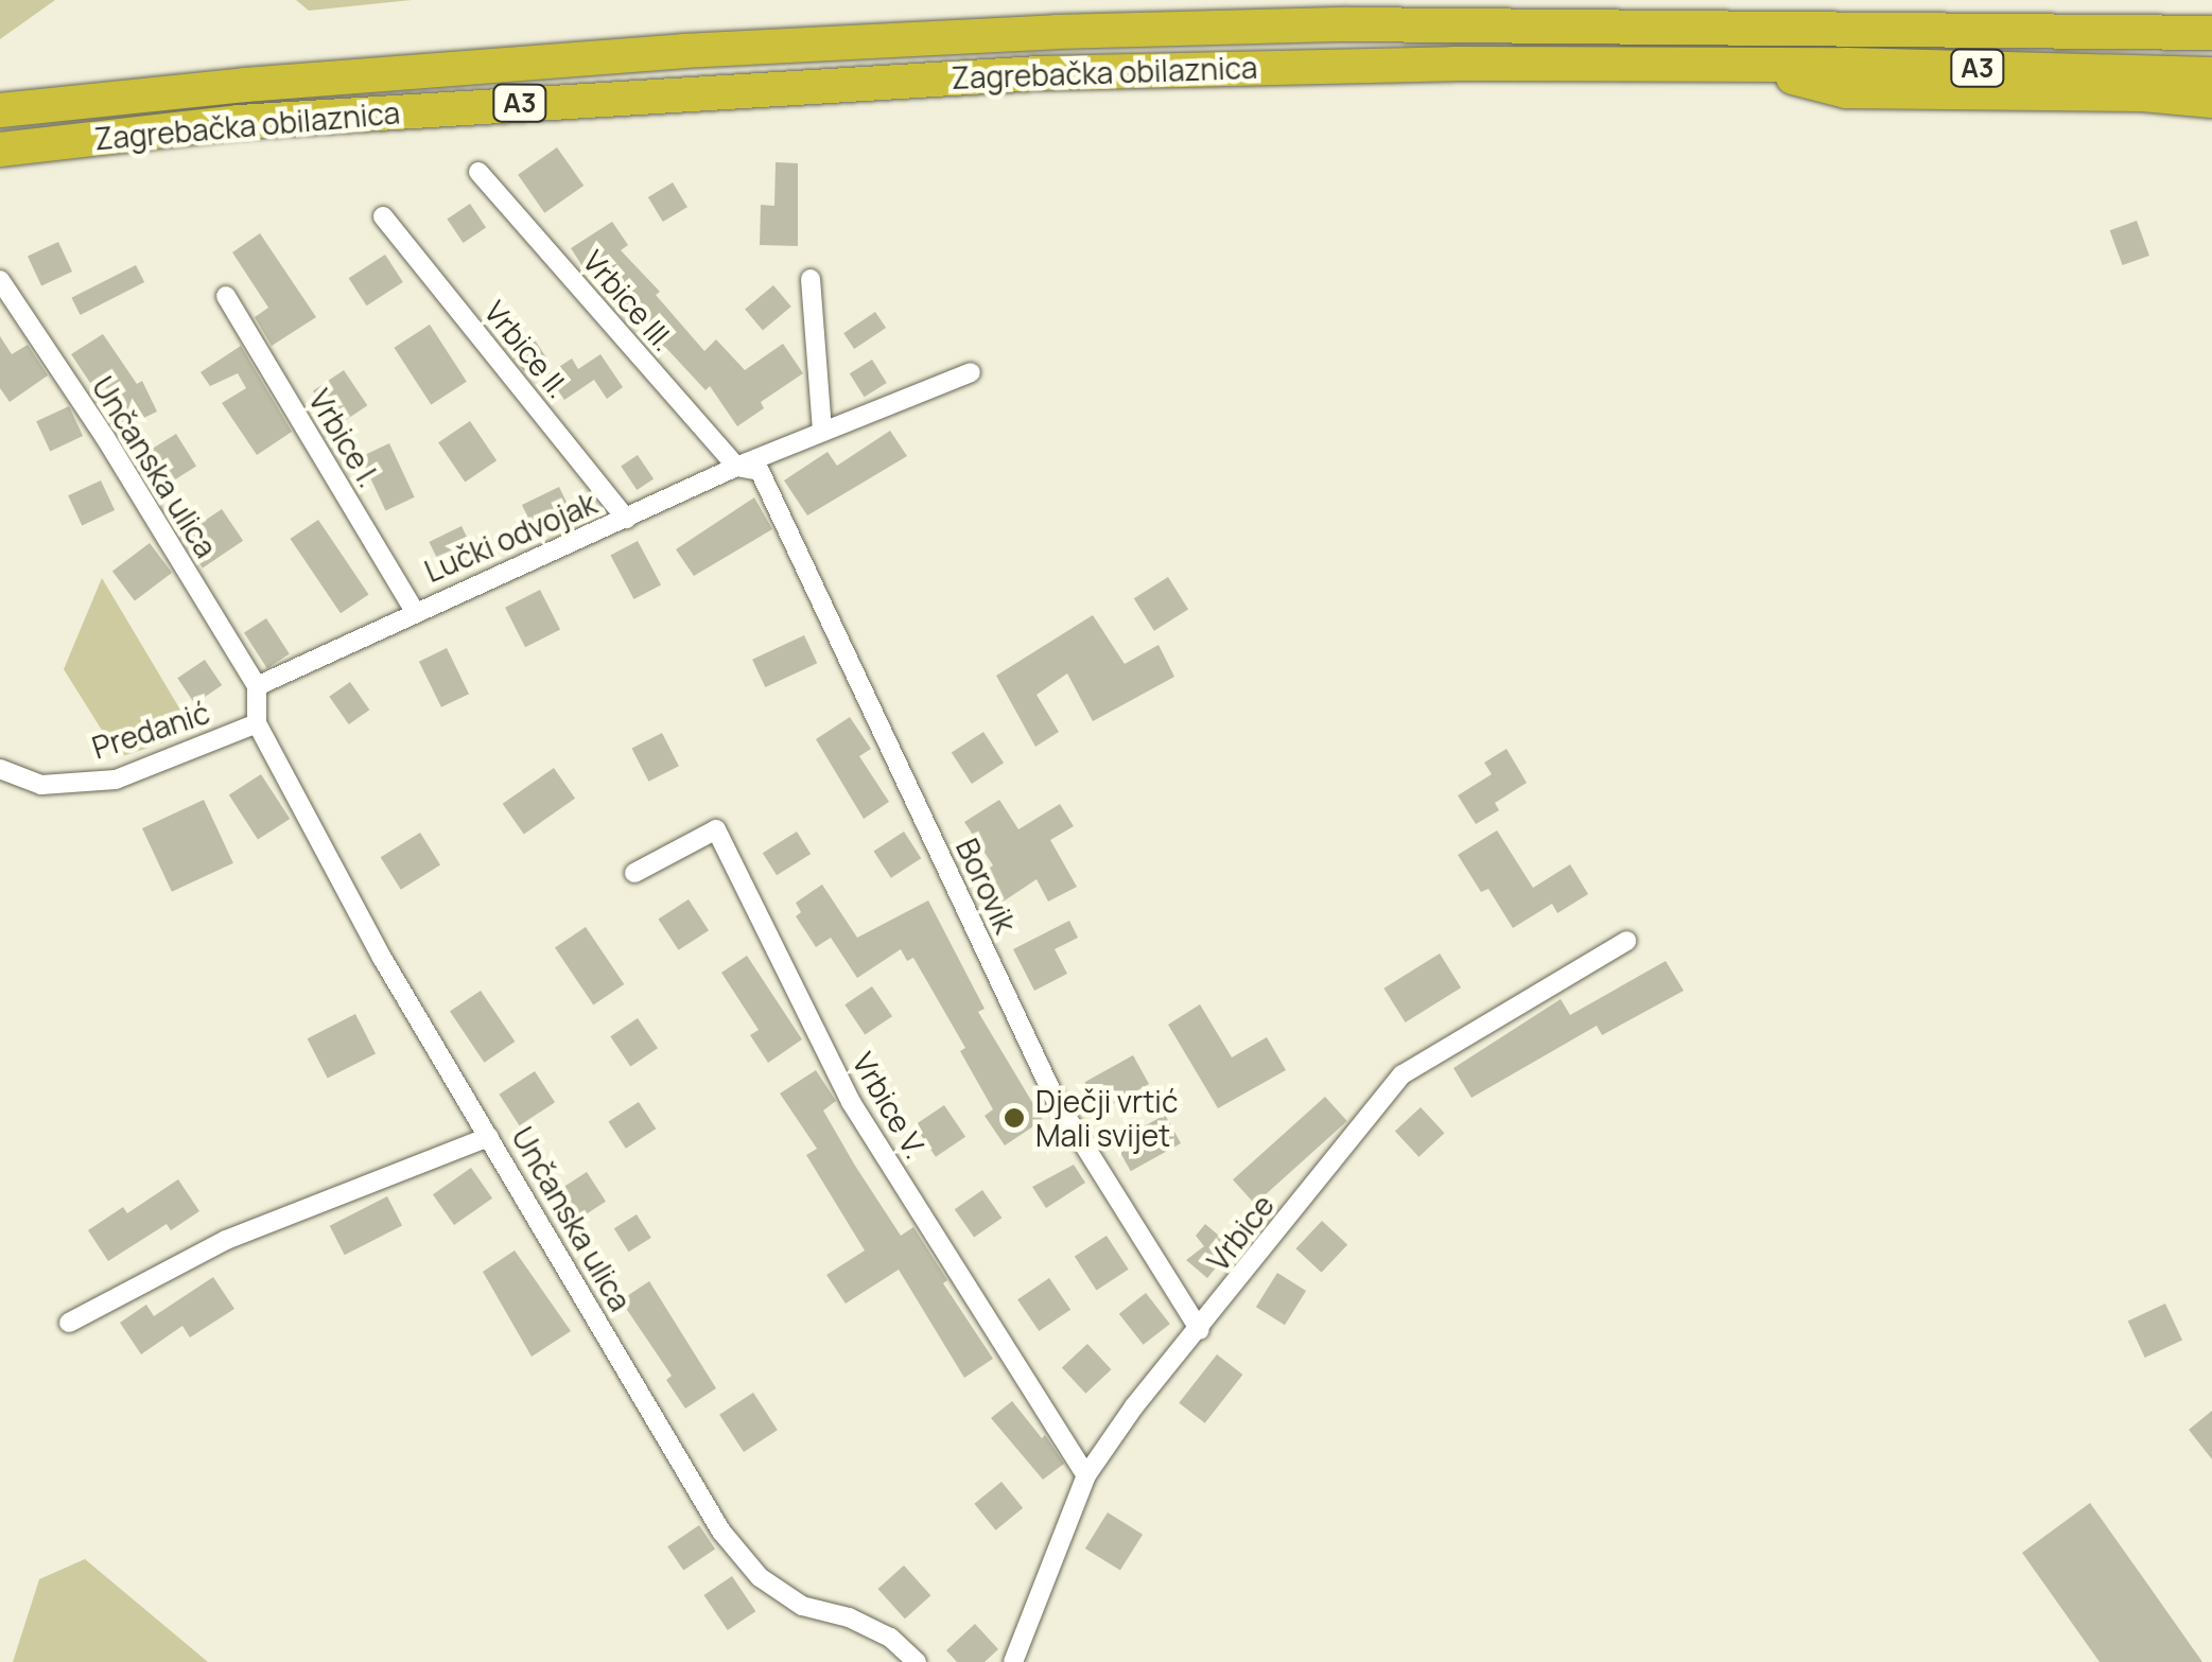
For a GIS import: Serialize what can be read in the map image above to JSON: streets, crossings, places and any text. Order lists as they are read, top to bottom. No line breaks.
{"streets":{"highway":["A3","Zagrebačka obilaznica"],"street":["Vrbice III.","Vrbice II.","Vrbice I.","Unčanska ulica","Lučki odvojak","Predanić","Borovik","Vrbice V.","Vrbice"]},"crossings":[["Vrbice III.","Lučki odvojak"],["Vrbice III.","Borovik"],["Vrbice II.","Lučki odvojak"],["Vrbice I.","Lučki odvojak"],["Unčanska ulica","Lučki odvojak"],["Unčanska ulica","Predanić"],["Lučki odvojak","Borovik"],["Borovik","Vrbice"],["Vrbice V.","Vrbice"]],"places":["Dječji vrtić Mali svijet"]}
